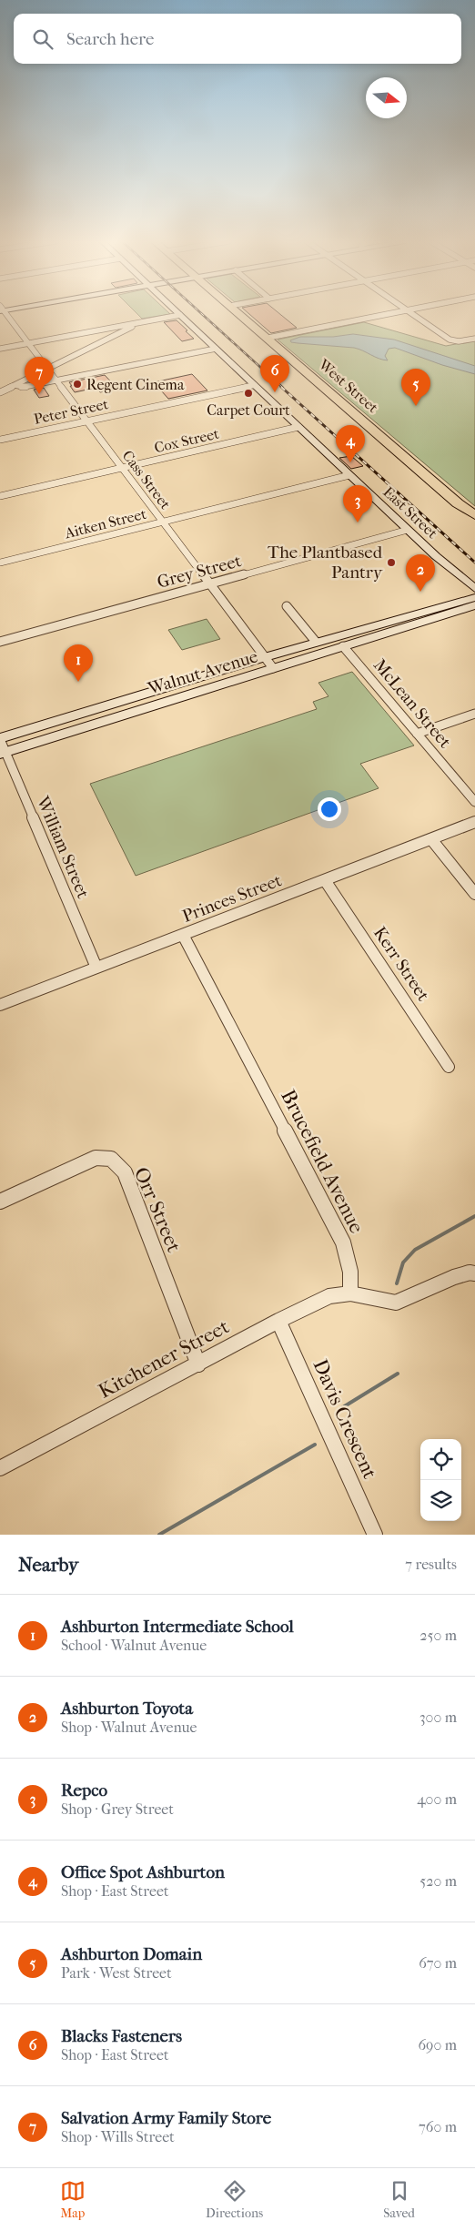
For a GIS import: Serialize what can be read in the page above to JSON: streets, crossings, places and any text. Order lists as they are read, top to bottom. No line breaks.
{"streets":{"highway":["West Street"],"street":["Peter Street","Cox Street","Cass Street","East Street","Aitken Street","Grey Street","Walnut Avenue","McLean Street","William Street","Princes Street","Kerr Street","Brucefield Avenue","Orr Street","Kitchener Street","Davis Crescent"]},"crossings":[["Peter Street","Cass Street"],["Peter Street","East Street"],["Cox Street","Cass Street"],["Cox Street","East Street"],["Cass Street","Aitken Street"],["Cass Street","Grey Street"],["Cass Street","Walnut Avenue"],["East Street","Aitken Street"],["East Street","Grey Street"],["East Street","Walnut Avenue"],["Walnut Avenue","McLean Street"],["Walnut Avenue","William Street"],["William Street","Princes Street"],["Princes Street","Kerr Street"],["Princes Street","Brucefield Avenue"],["Brucefield Avenue","Kitchener Street"],["Orr Street","Kitchener Street"],["Kitchener Street","Davis Crescent"]],"places":["Regent Cinema","Carpet Court","The Plantbased Pantry"],"north":"right","page":{"search":"Search here","pins":["6","7","5","4","3","2","1"],"heading":["Nearby","7 results"],"list":[{"mark":"1","name":"Ashburton Intermediate School","note":"School · Walnut Avenue","value":"250 m"},{"mark":"2","name":"Ashburton Toyota","note":"Shop · Walnut Avenue","value":"300 m"},{"mark":"3","name":"Repco","note":"Shop · Grey Street","value":"400 m"},{"mark":"4","name":"Office Spot Ashburton","note":"Shop · East Street","value":"520 m"},{"mark":"5","name":"Ashburton Domain","note":"Park · West Street","value":"670 m"},{"mark":"6","name":"Blacks Fasteners","note":"Shop · East Street","value":"690 m"},{"mark":"7","name":"Salvation Army Family Store","note":"Shop · Wills Street","value":"760 m"}],"nav":["Map","Directions","Saved"]}}
